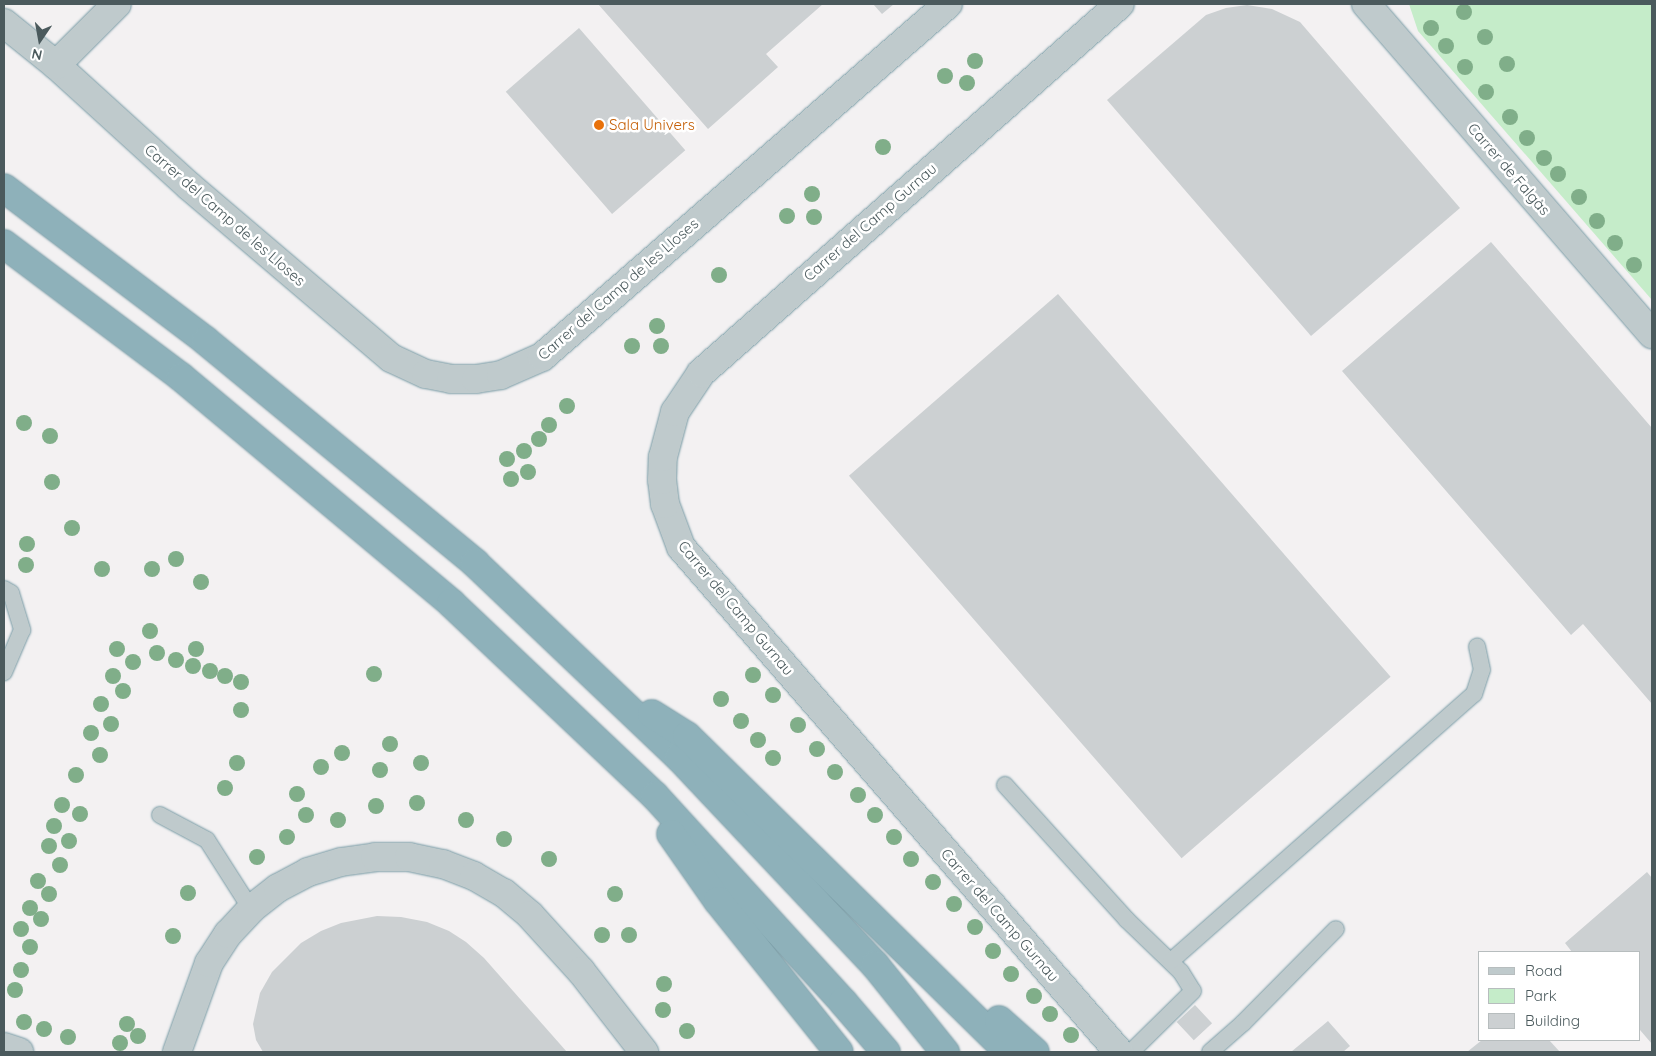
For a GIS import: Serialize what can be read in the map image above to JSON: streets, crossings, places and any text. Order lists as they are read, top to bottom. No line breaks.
{"streets":{"street":["Carrer de Falgàs","Carrer del Camp de les Lloses","Carrer del Camp Gurnau"]},"places":["Sala Univers"],"legend":["Road","Park","Building"],"north":"bottom"}
